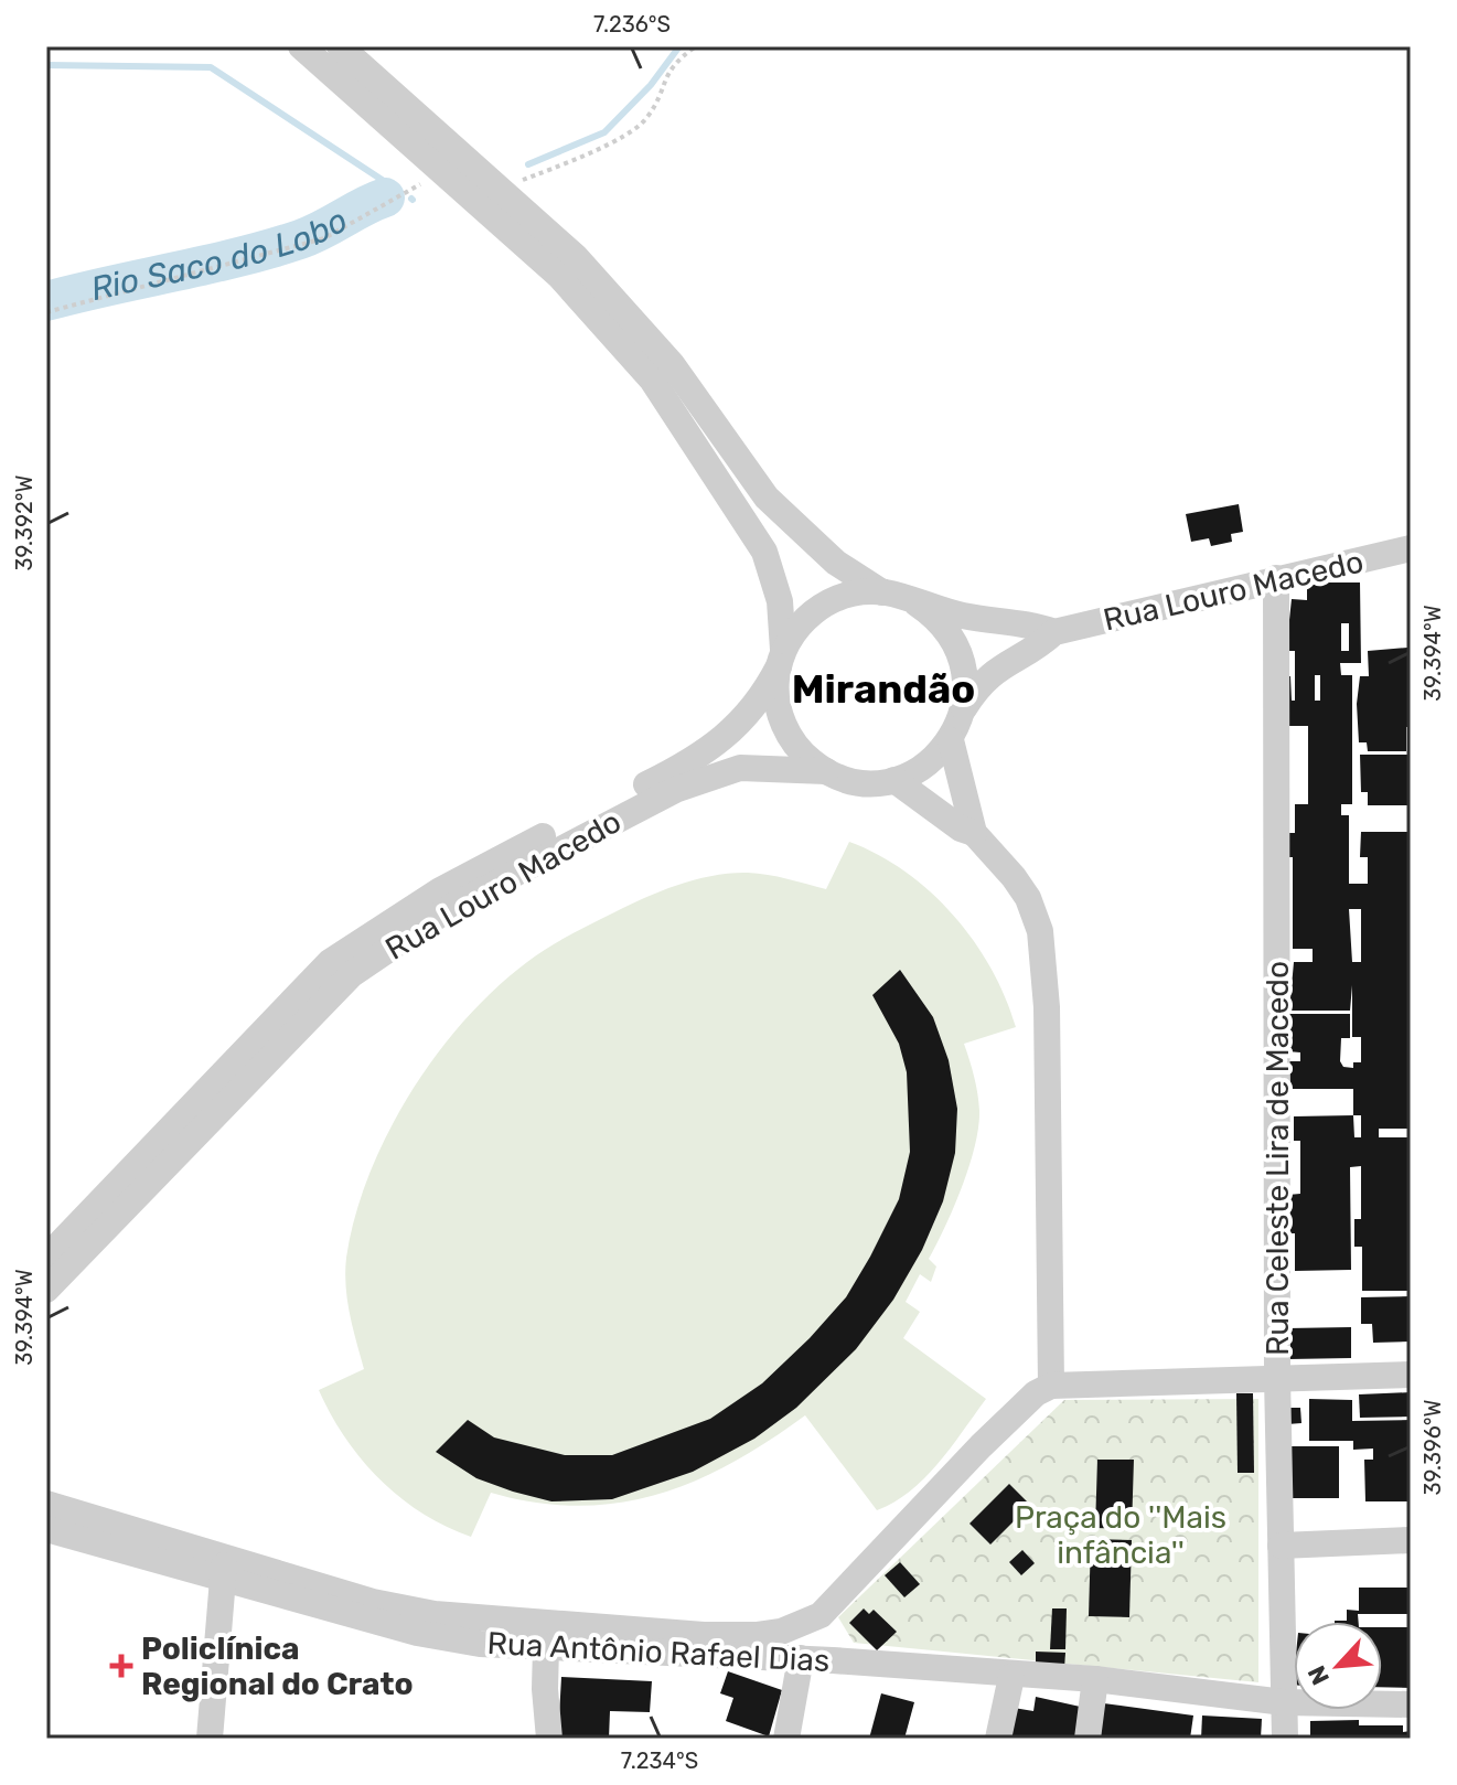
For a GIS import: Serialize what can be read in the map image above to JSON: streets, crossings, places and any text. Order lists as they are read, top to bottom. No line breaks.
{"streets":{"street":["Rua Louro Macedo","Rua Celeste Lira de Macedo","Rua Antônio Rafael Dias"]},"crossings":[["Rua Louro Macedo","Rua Celeste Lira de Macedo"],["Rua Celeste Lira de Macedo","Rua Antônio Rafael Dias"]],"districts":["Mirandão"],"water":["Rio Saco do Lobo"],"parks":["Praça do ''Mais infância''"],"places":{"health":["Policlínica Regional do Crato"]},"north":"bottom left","coordinates":["7.236°S","39.392°W","39.394°W","39.396°W","7.234°S"]}
